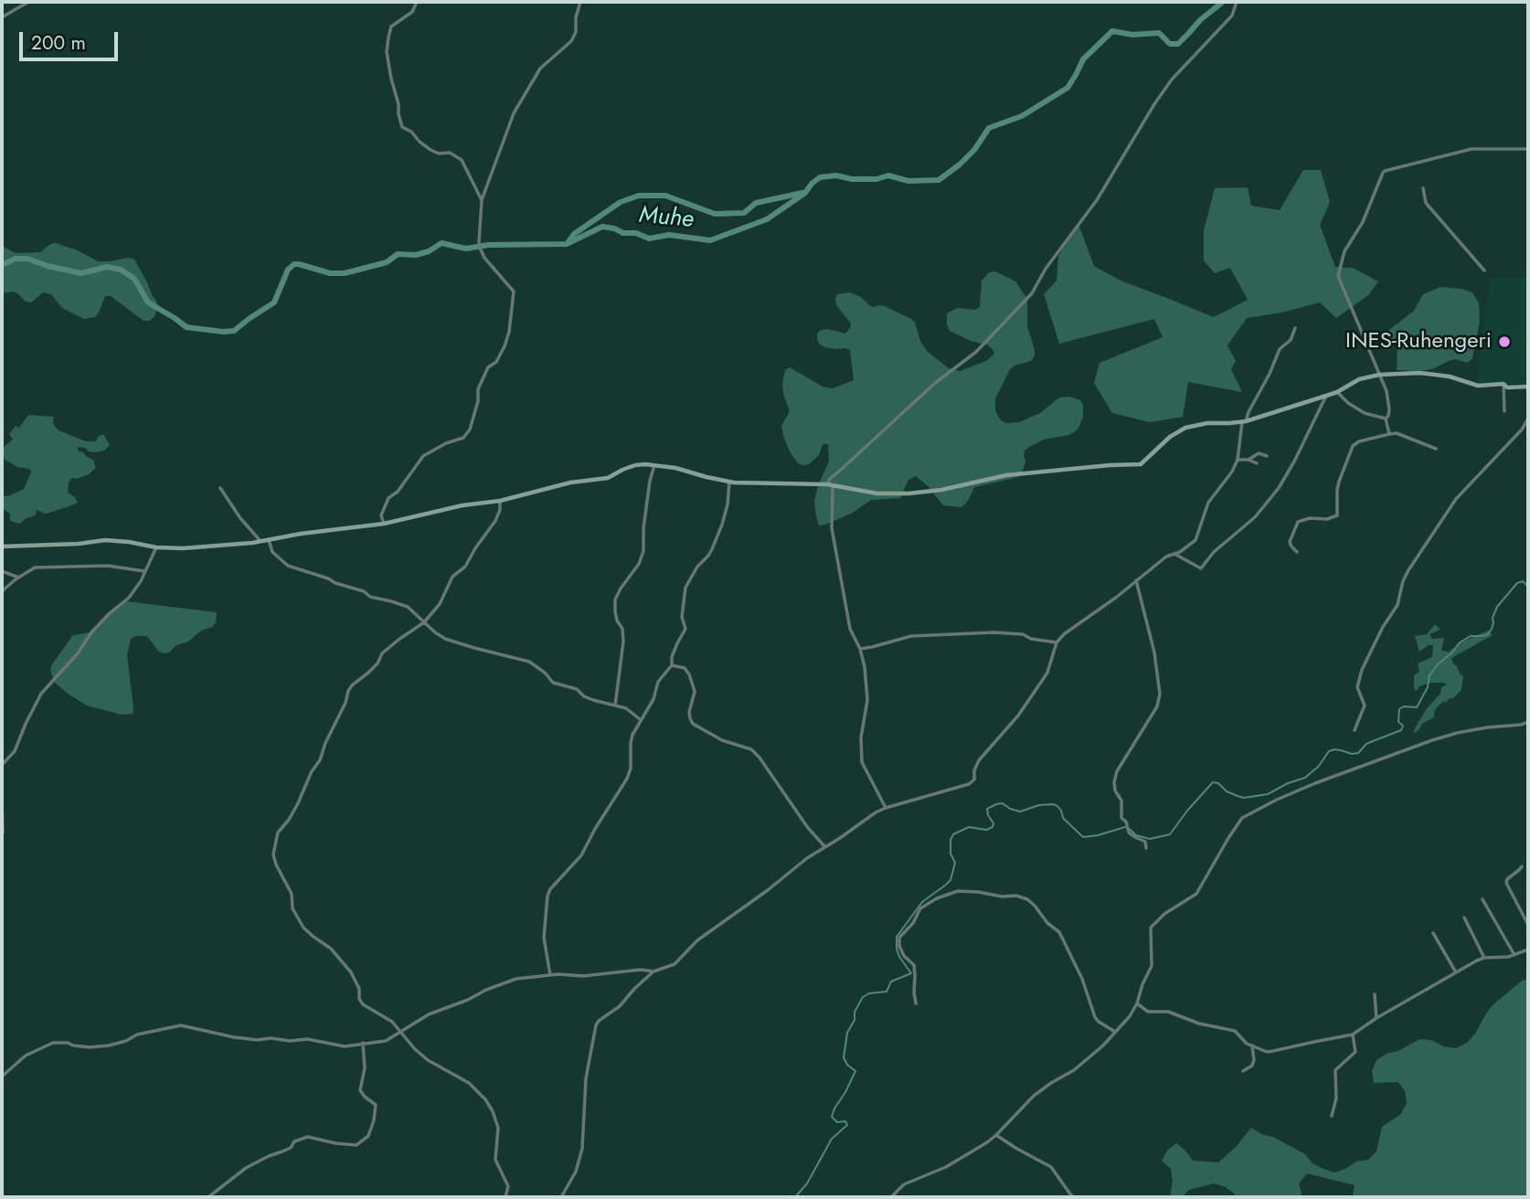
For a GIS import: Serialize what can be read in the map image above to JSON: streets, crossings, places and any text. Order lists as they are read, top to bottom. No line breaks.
{"water":["Muhe"],"places":["INES-Ruhengeri"],"scale_bar":"200 m"}
